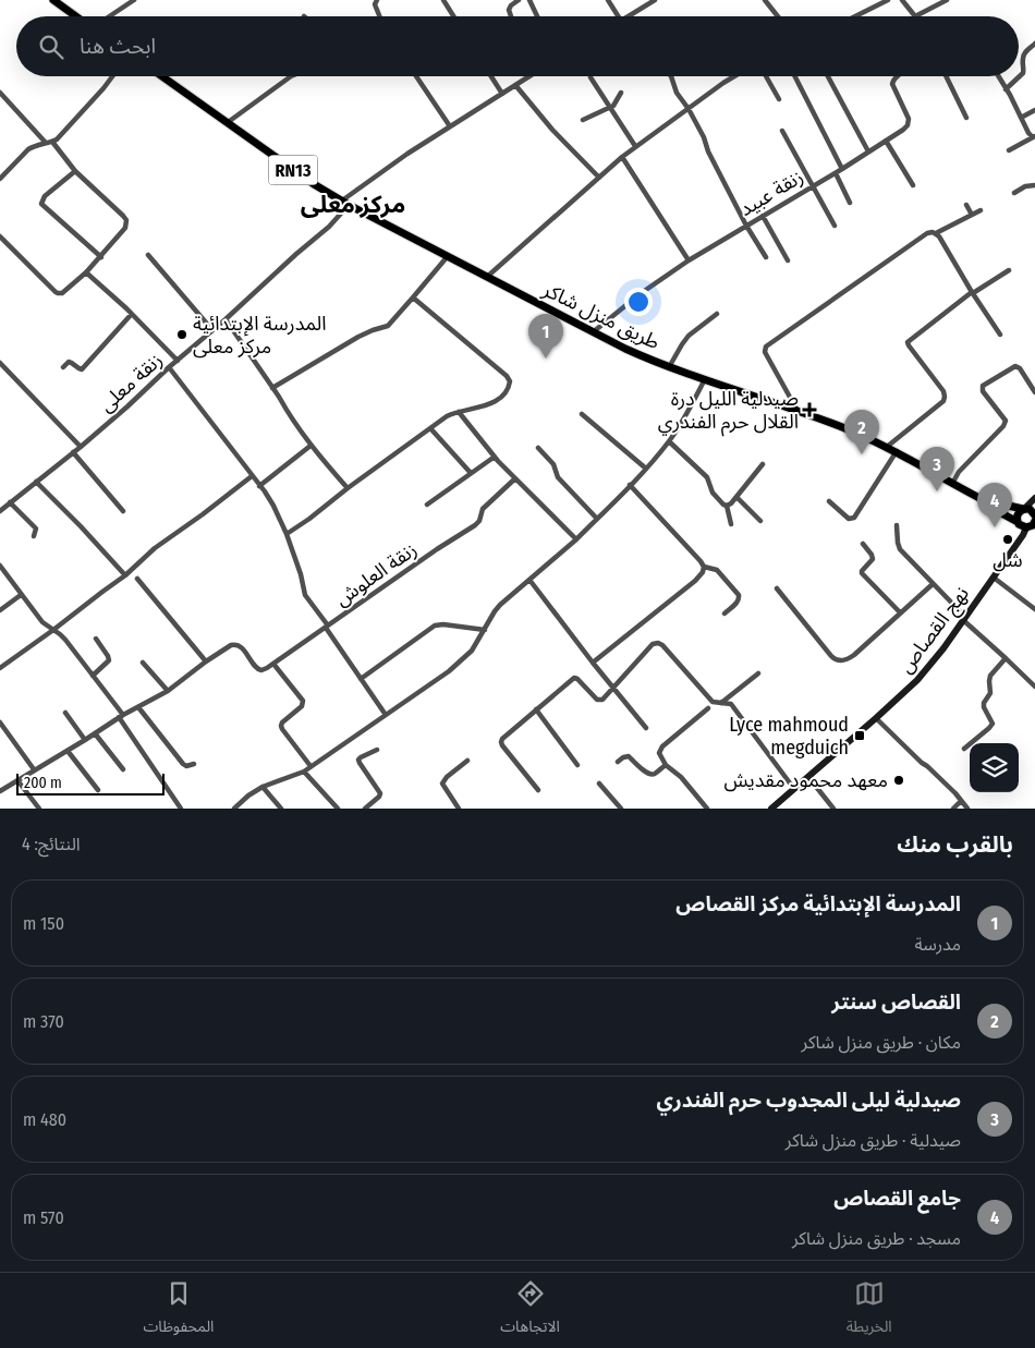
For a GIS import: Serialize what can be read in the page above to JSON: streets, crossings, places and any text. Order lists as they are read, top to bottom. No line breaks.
{"streets":{"main road":["RN13","طريق منزل شاكر"],"street":["زنقة عبيد","زنقة معلى","زنقة العلوش","نهج القصاص"]},"crossings":[["RN13","طريق منزل شاكر"],["زنقة عبيد","طريق منزل شاكر"],["طريق منزل شاكر","زنقة معلى"],["طريق منزل شاكر","نهج القصاص"]],"districts":["مركز معلى"],"places":{"other":["المدرسة الإبتدائية مركز معلى","شل","معهد محمود مقديش"],"health":["صيدلية الليل درة القلال حرم الفندري"],"transit":["Lyce mahmoud megduich"]},"scale_bar":"200 m","page":{"search":"ابحث هنا","pins":["1","2","3","4"],"scale":"200 m","heading":["بالقرب منك","النتائج: 4"],"list":[{"mark":"1","name":"المدرسة الإبتدائية مركز القصاص","note":"مدرسة","value":"150 m"},{"mark":"2","name":"القصاص سنتر","note":"مكان · طريق منزل شاكر","value":"370 m"},{"mark":"3","name":"صيدلية ليلى المجدوب حرم الفندري","note":"صيدلية · طريق منزل شاكر","value":"480 m"},{"mark":"4","name":"جامع القصاص","note":"مسجد · طريق منزل شاكر","value":"570 m"}],"nav":["الخريطة","الاتجاهات","المحفوظات"]}}
